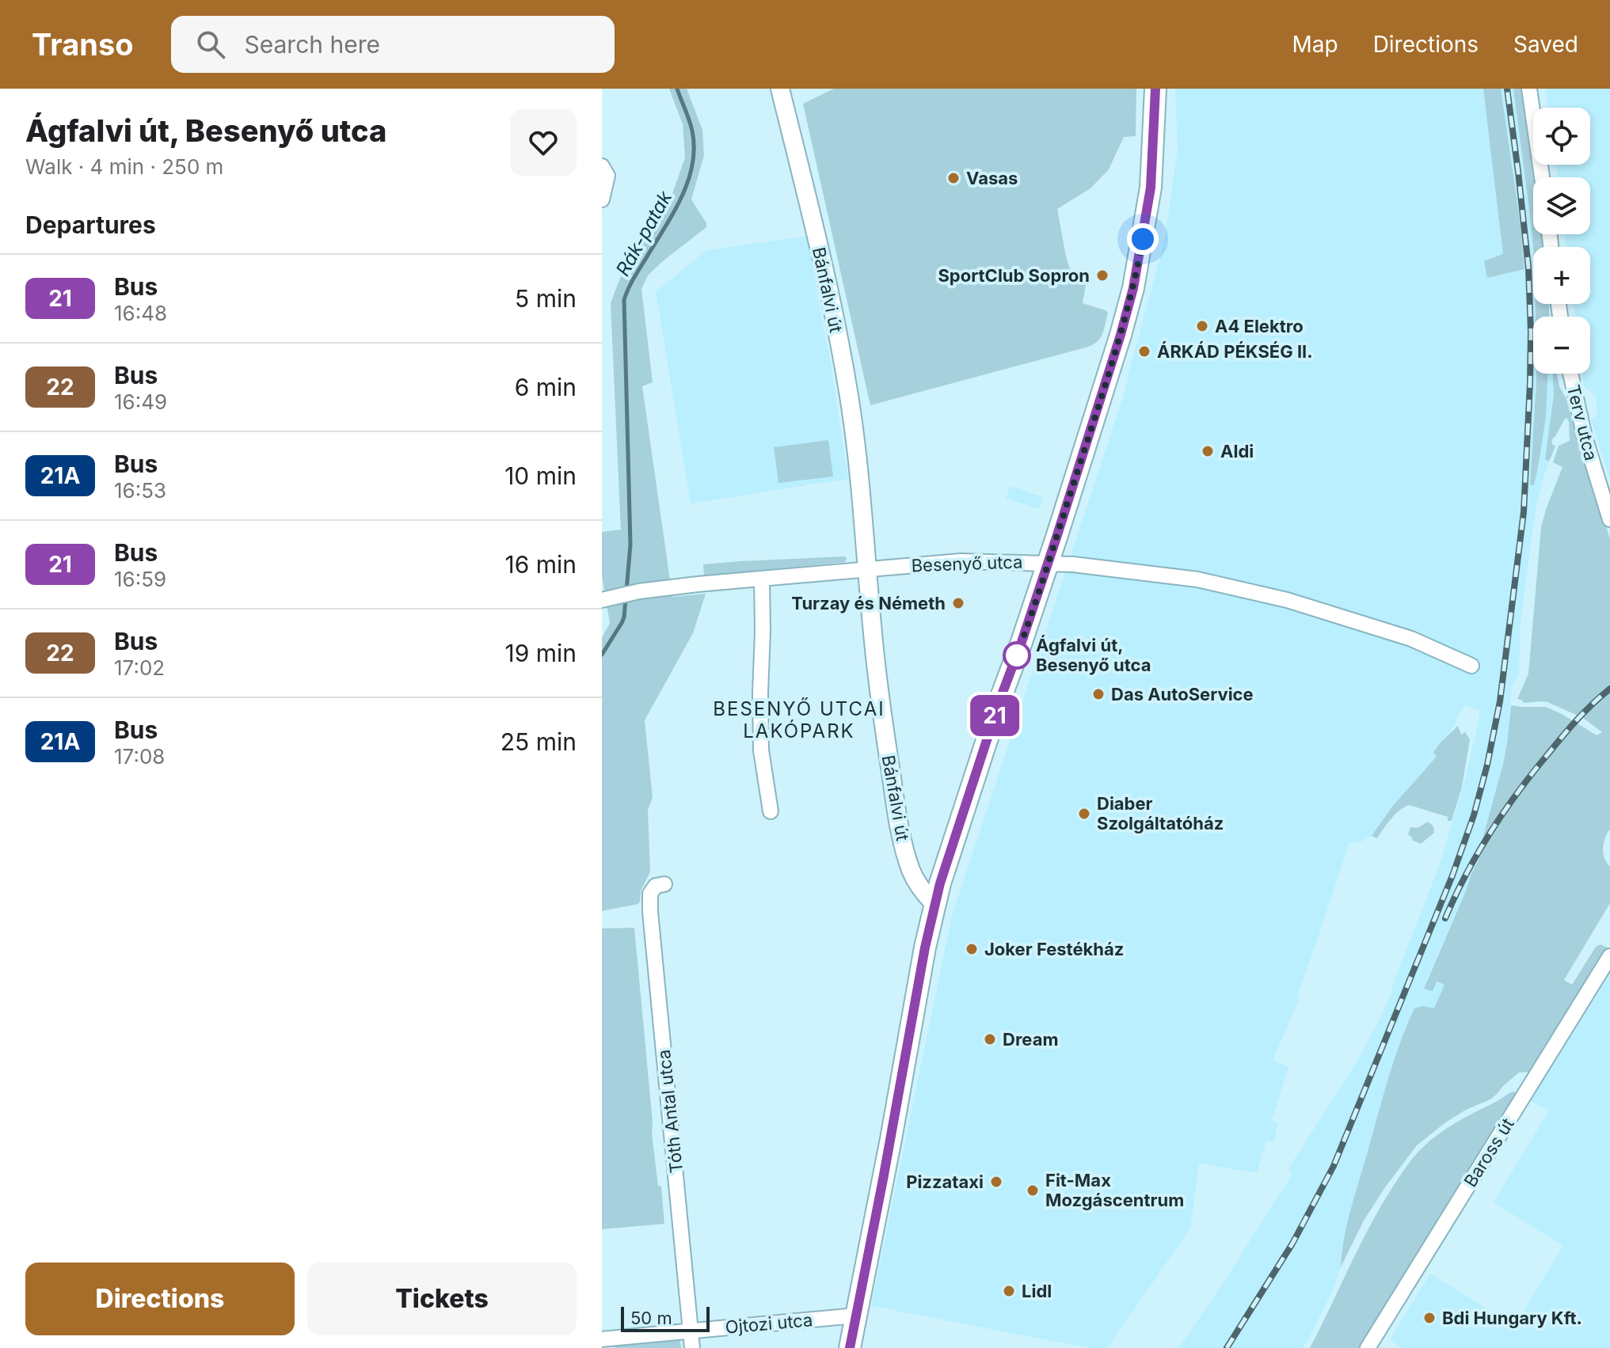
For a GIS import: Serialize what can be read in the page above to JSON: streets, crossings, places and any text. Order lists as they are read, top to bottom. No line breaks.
{"streets":{"street":["Bánfalvi út","Terv utca","Besenyő utca","Tóth Antal utca","Baross út","Ojtozi utca"]},"crossings":[["Bánfalvi út","Besenyő utca"],["Tóth Antal utca","Ojtozi utca"]],"districts":["BESENYŐ UTCAI LAKÓPARK"],"water":["Rák-patak"],"places":["Vasas","SportClub Sopron","A4 Elektro","ÁRKÁD PÉKSÉG II.","Aldi","Turzay és Németh","Ágfalvi út, Besenyő utca","Das AutoService","Diaber Szolgáltatóház","Joker Festékház","Dream","Pizzataxi","Fit-Max Mozgáscentrum","Lidl","Bdi Hungary Kft."],"lines":["bus line 21"],"scale_bar":"50 m","page":{"header":"Transo","search":"Search here","nav":["Map","Directions","Saved"],"heading":[["Ágfalvi út, Besenyő utca","Walk · 4 min · 250 m"],"Departures"],"on_map":"21","map_buttons":["+","−"],"list":[{"mark":"21","name":"Bus","note":"16:48","value":"5 min"},{"mark":"22","name":"Bus","note":"16:49","value":"6 min"},{"mark":"21A","name":"Bus","note":"16:53","value":"10 min"},{"mark":"21","name":"Bus","note":"16:59","value":"16 min"},{"mark":"22","name":"Bus","note":"17:02","value":"19 min"},{"mark":"21A","name":"Bus","note":"17:08","value":"25 min"}],"buttons":["Directions","Tickets"],"scale":"50 m"}}
